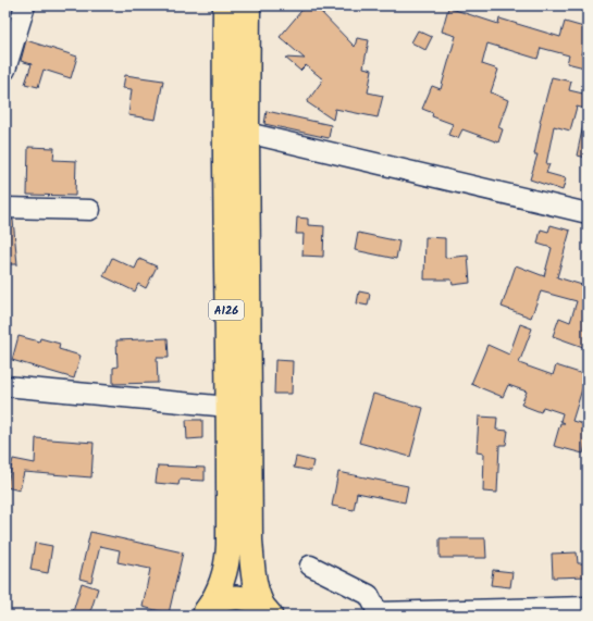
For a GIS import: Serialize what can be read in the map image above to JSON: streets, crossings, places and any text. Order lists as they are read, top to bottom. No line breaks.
{"streets":{"highway":["A126"]}}
